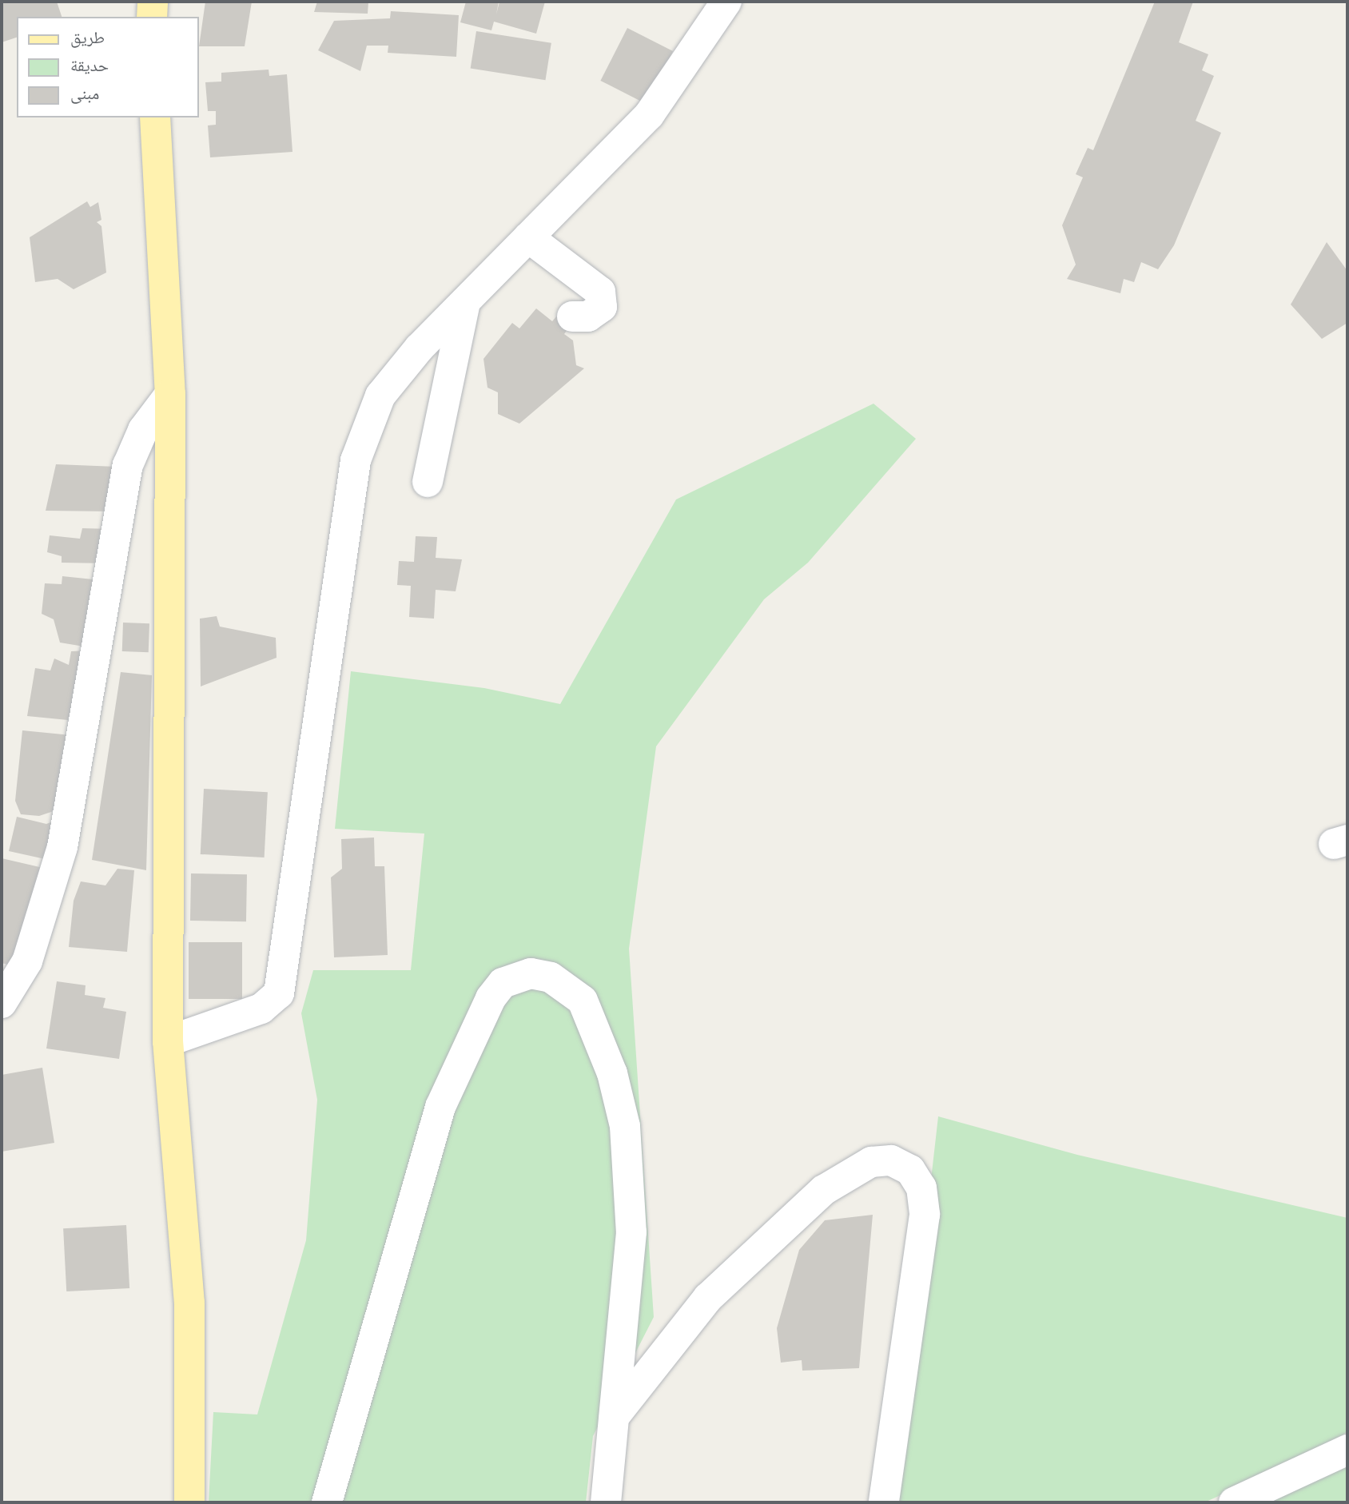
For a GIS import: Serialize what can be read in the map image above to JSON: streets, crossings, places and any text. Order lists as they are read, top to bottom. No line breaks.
{"legend":["طريق","حديقة","مبنى"]}
